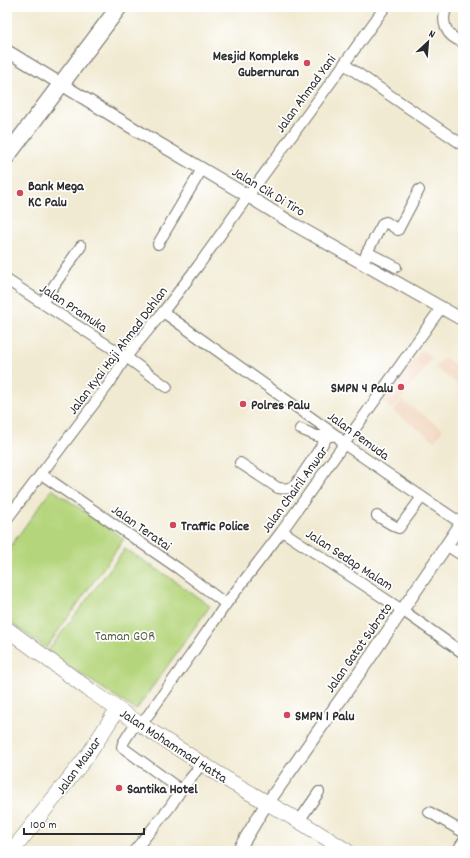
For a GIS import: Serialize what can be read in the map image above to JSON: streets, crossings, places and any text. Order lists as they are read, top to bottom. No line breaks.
{"streets":{"main road":["Jalan Mohammad Hatta","Jalan Mawar"],"street":["Jalan Ahmad Yani","Jalan Cik Di Tiro","Jalan Pramuka","Jalan Kyai Haji Ahmad Dahlan","Jalan Pemuda","Jalan Chairil Anwar","Jalan Teratai","Jalan Sedap Malam","Jalan Gatot Subroto"]},"crossings":[["Jalan Ahmad Yani","Jalan Cik Di Tiro"],["Jalan Ahmad Yani","Jalan Kyai Haji Ahmad Dahlan"],["Jalan Cik Di Tiro","Jalan Kyai Haji Ahmad Dahlan"],["Jalan Cik Di Tiro","Jalan Chairil Anwar"],["Jalan Pramuka","Jalan Kyai Haji Ahmad Dahlan"],["Jalan Kyai Haji Ahmad Dahlan","Jalan Pemuda"],["Jalan Kyai Haji Ahmad Dahlan","Jalan Teratai"],["Jalan Pemuda","Jalan Chairil Anwar"],["Jalan Pemuda","Jalan Gatot Subroto"],["Jalan Chairil Anwar","Jalan Teratai"],["Jalan Chairil Anwar","Jalan Sedap Malam"],["Jalan Chairil Anwar","Jalan Mohammad Hatta"],["Jalan Sedap Malam","Jalan Gatot Subroto"],["Jalan Gatot Subroto","Jalan Mohammad Hatta"],["Jalan Mohammad Hatta","Jalan Mawar"]],"parks":["Taman GOR"],"places":["Mesjid Kompleks Gubernuran","Bank Mega KC Palu","SMPN 4 Palu","Polres Palu","Traffic Police","SMPN 1 Palu","Santika Hotel"],"scale_bar":"100 m","north":"top right"}
